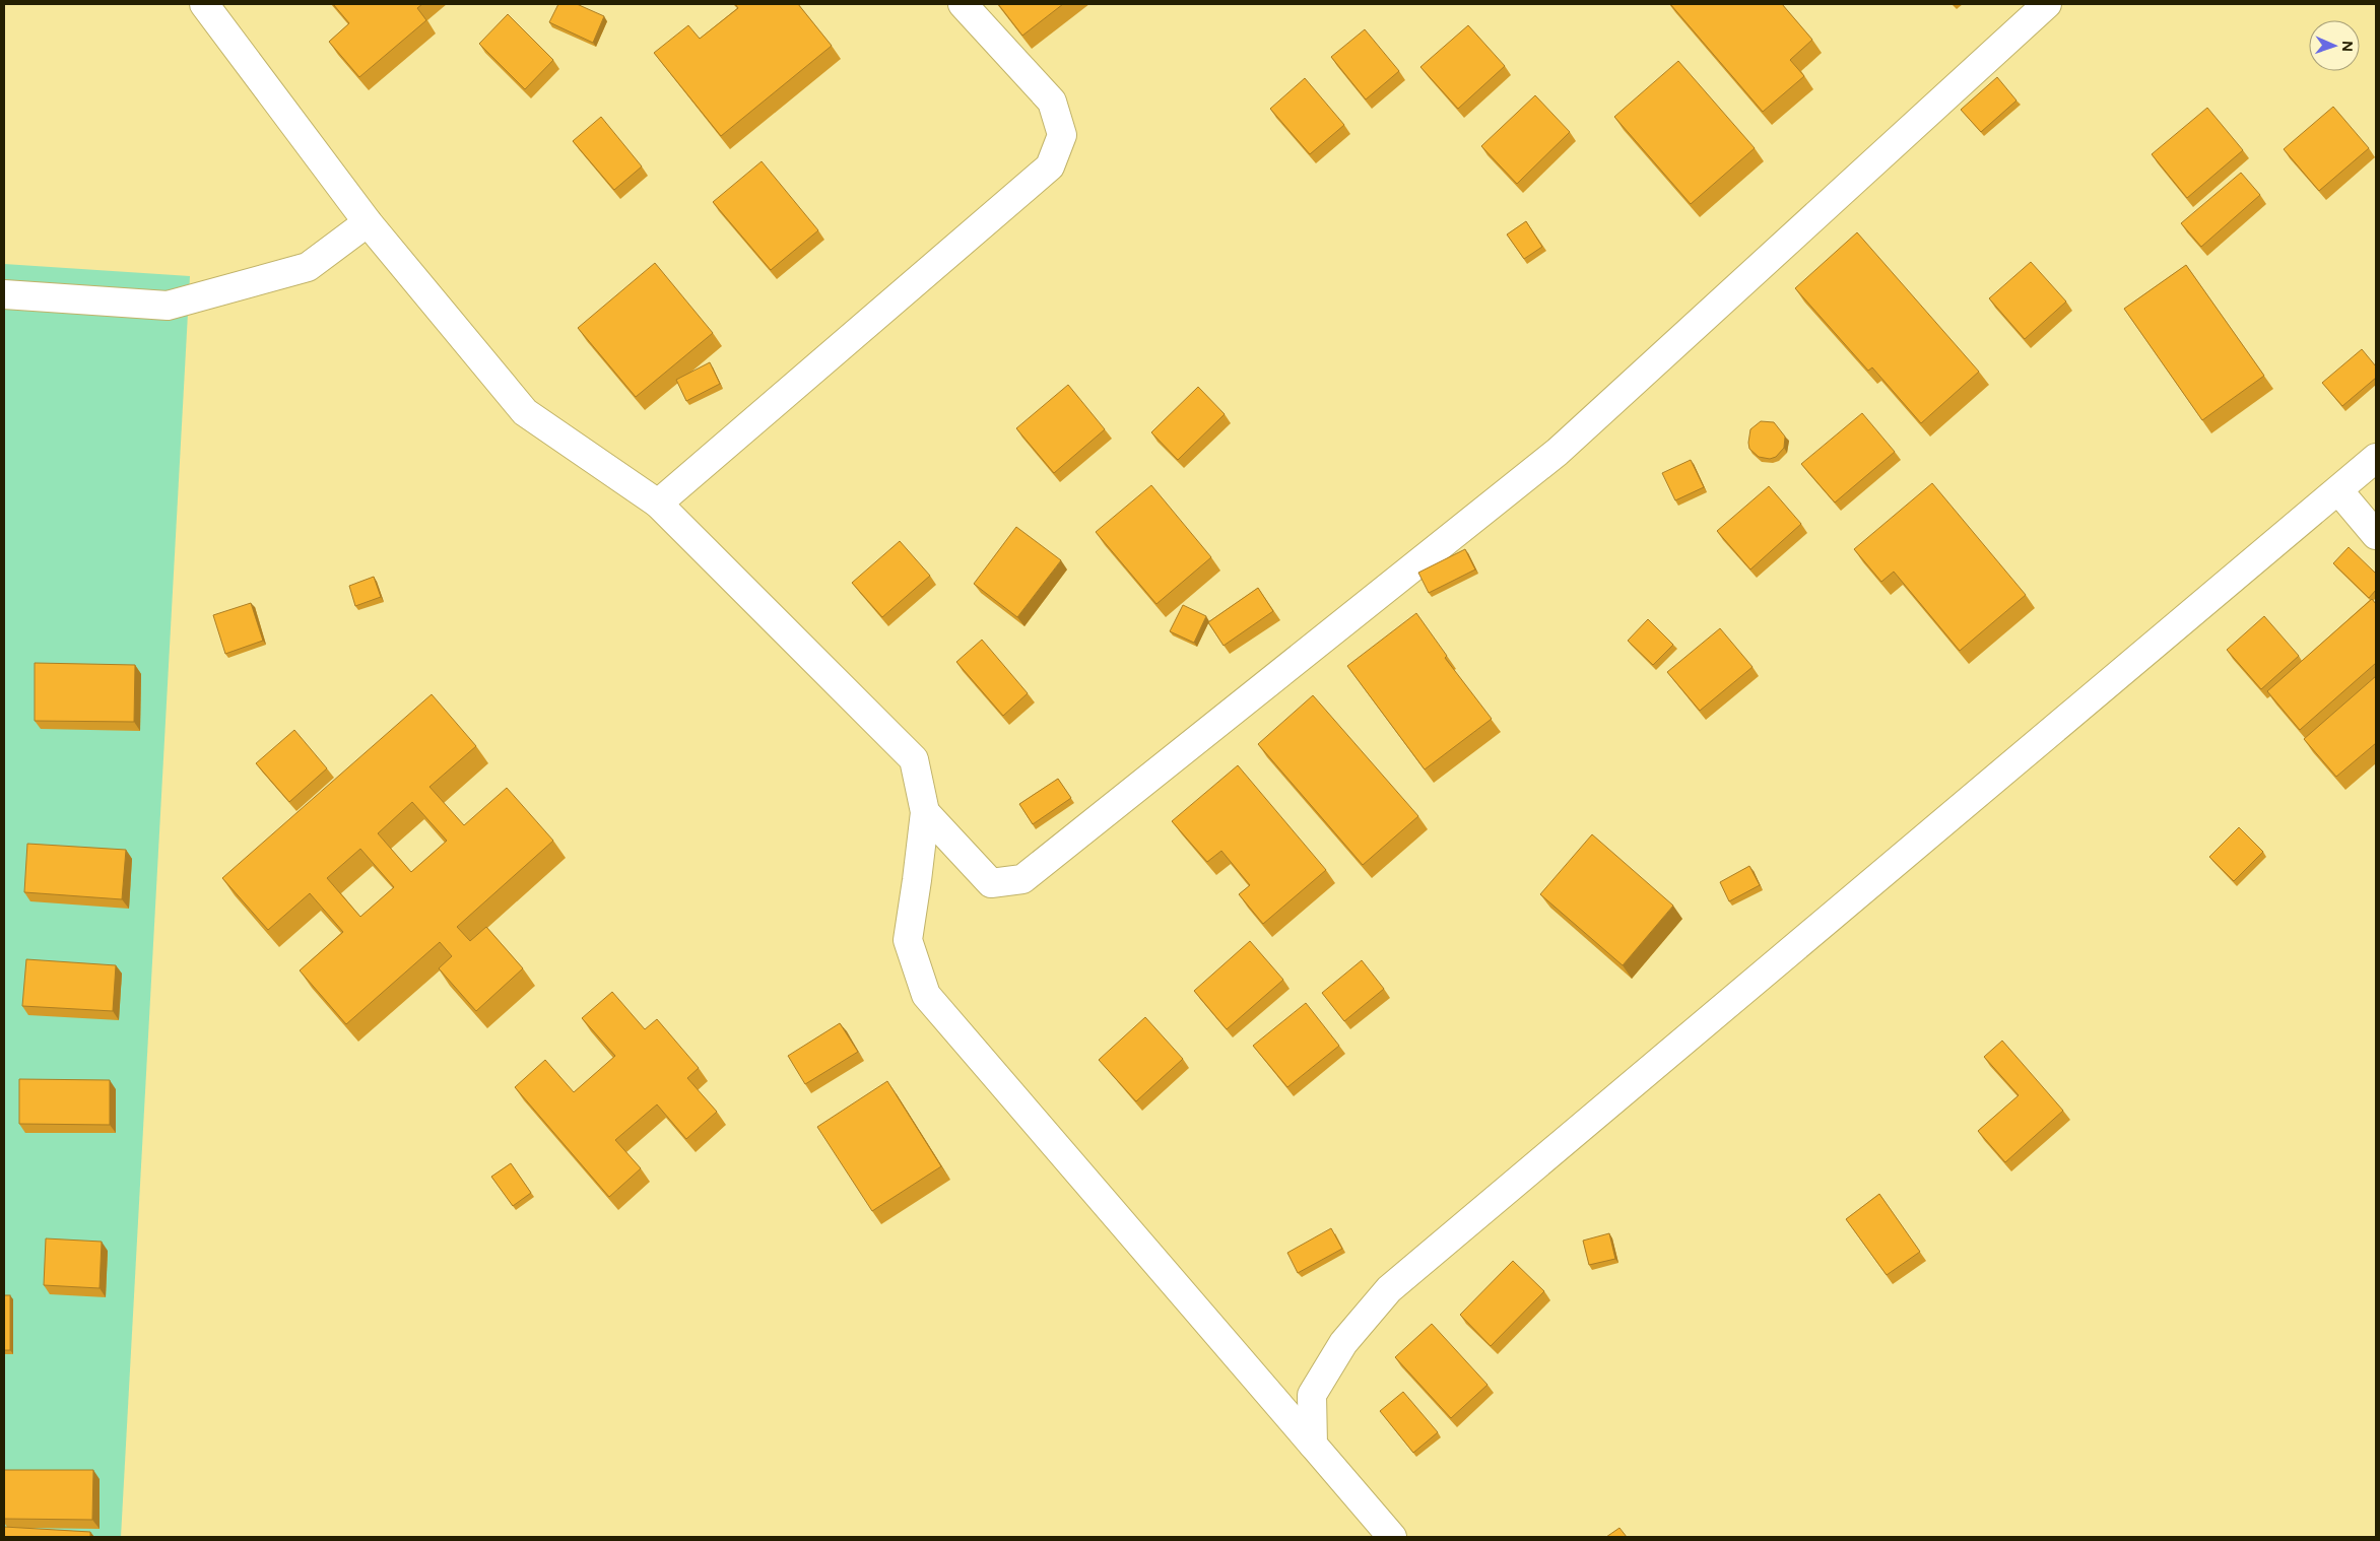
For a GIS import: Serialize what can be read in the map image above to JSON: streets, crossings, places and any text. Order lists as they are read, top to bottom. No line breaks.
{"north":"right"}
